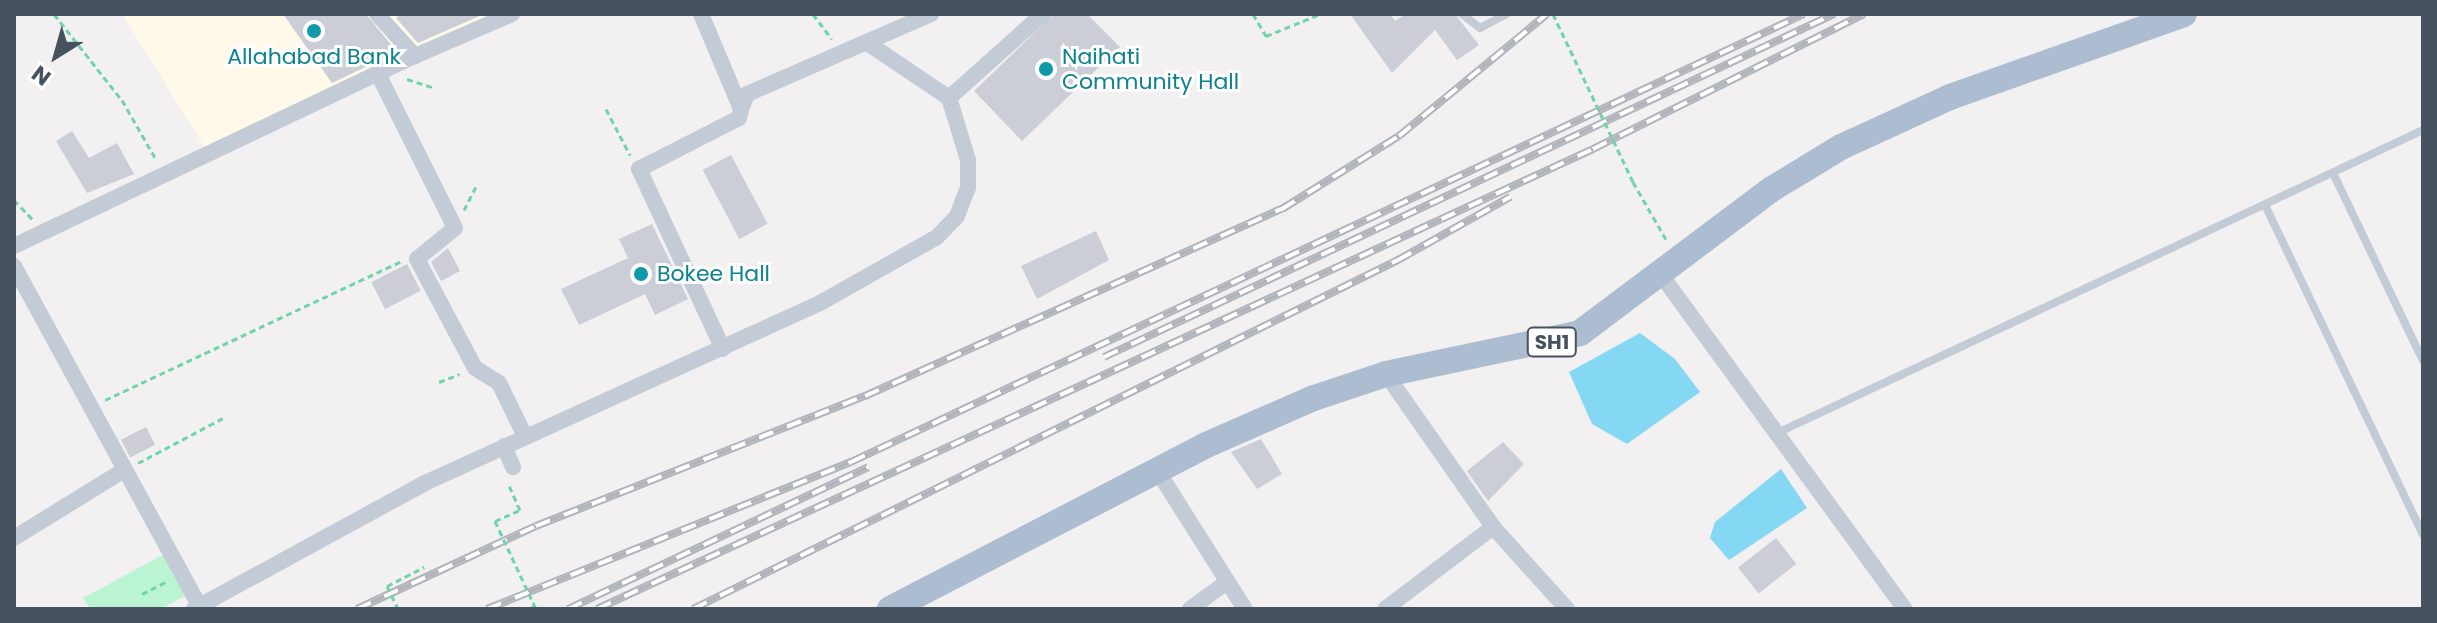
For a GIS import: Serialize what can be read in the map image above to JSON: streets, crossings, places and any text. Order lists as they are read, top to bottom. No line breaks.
{"streets":{"main road":["SH1"]},"places":["Allahabad Bank","Naihati Community Hall","Bokee Hall"],"north":"bottom left"}
